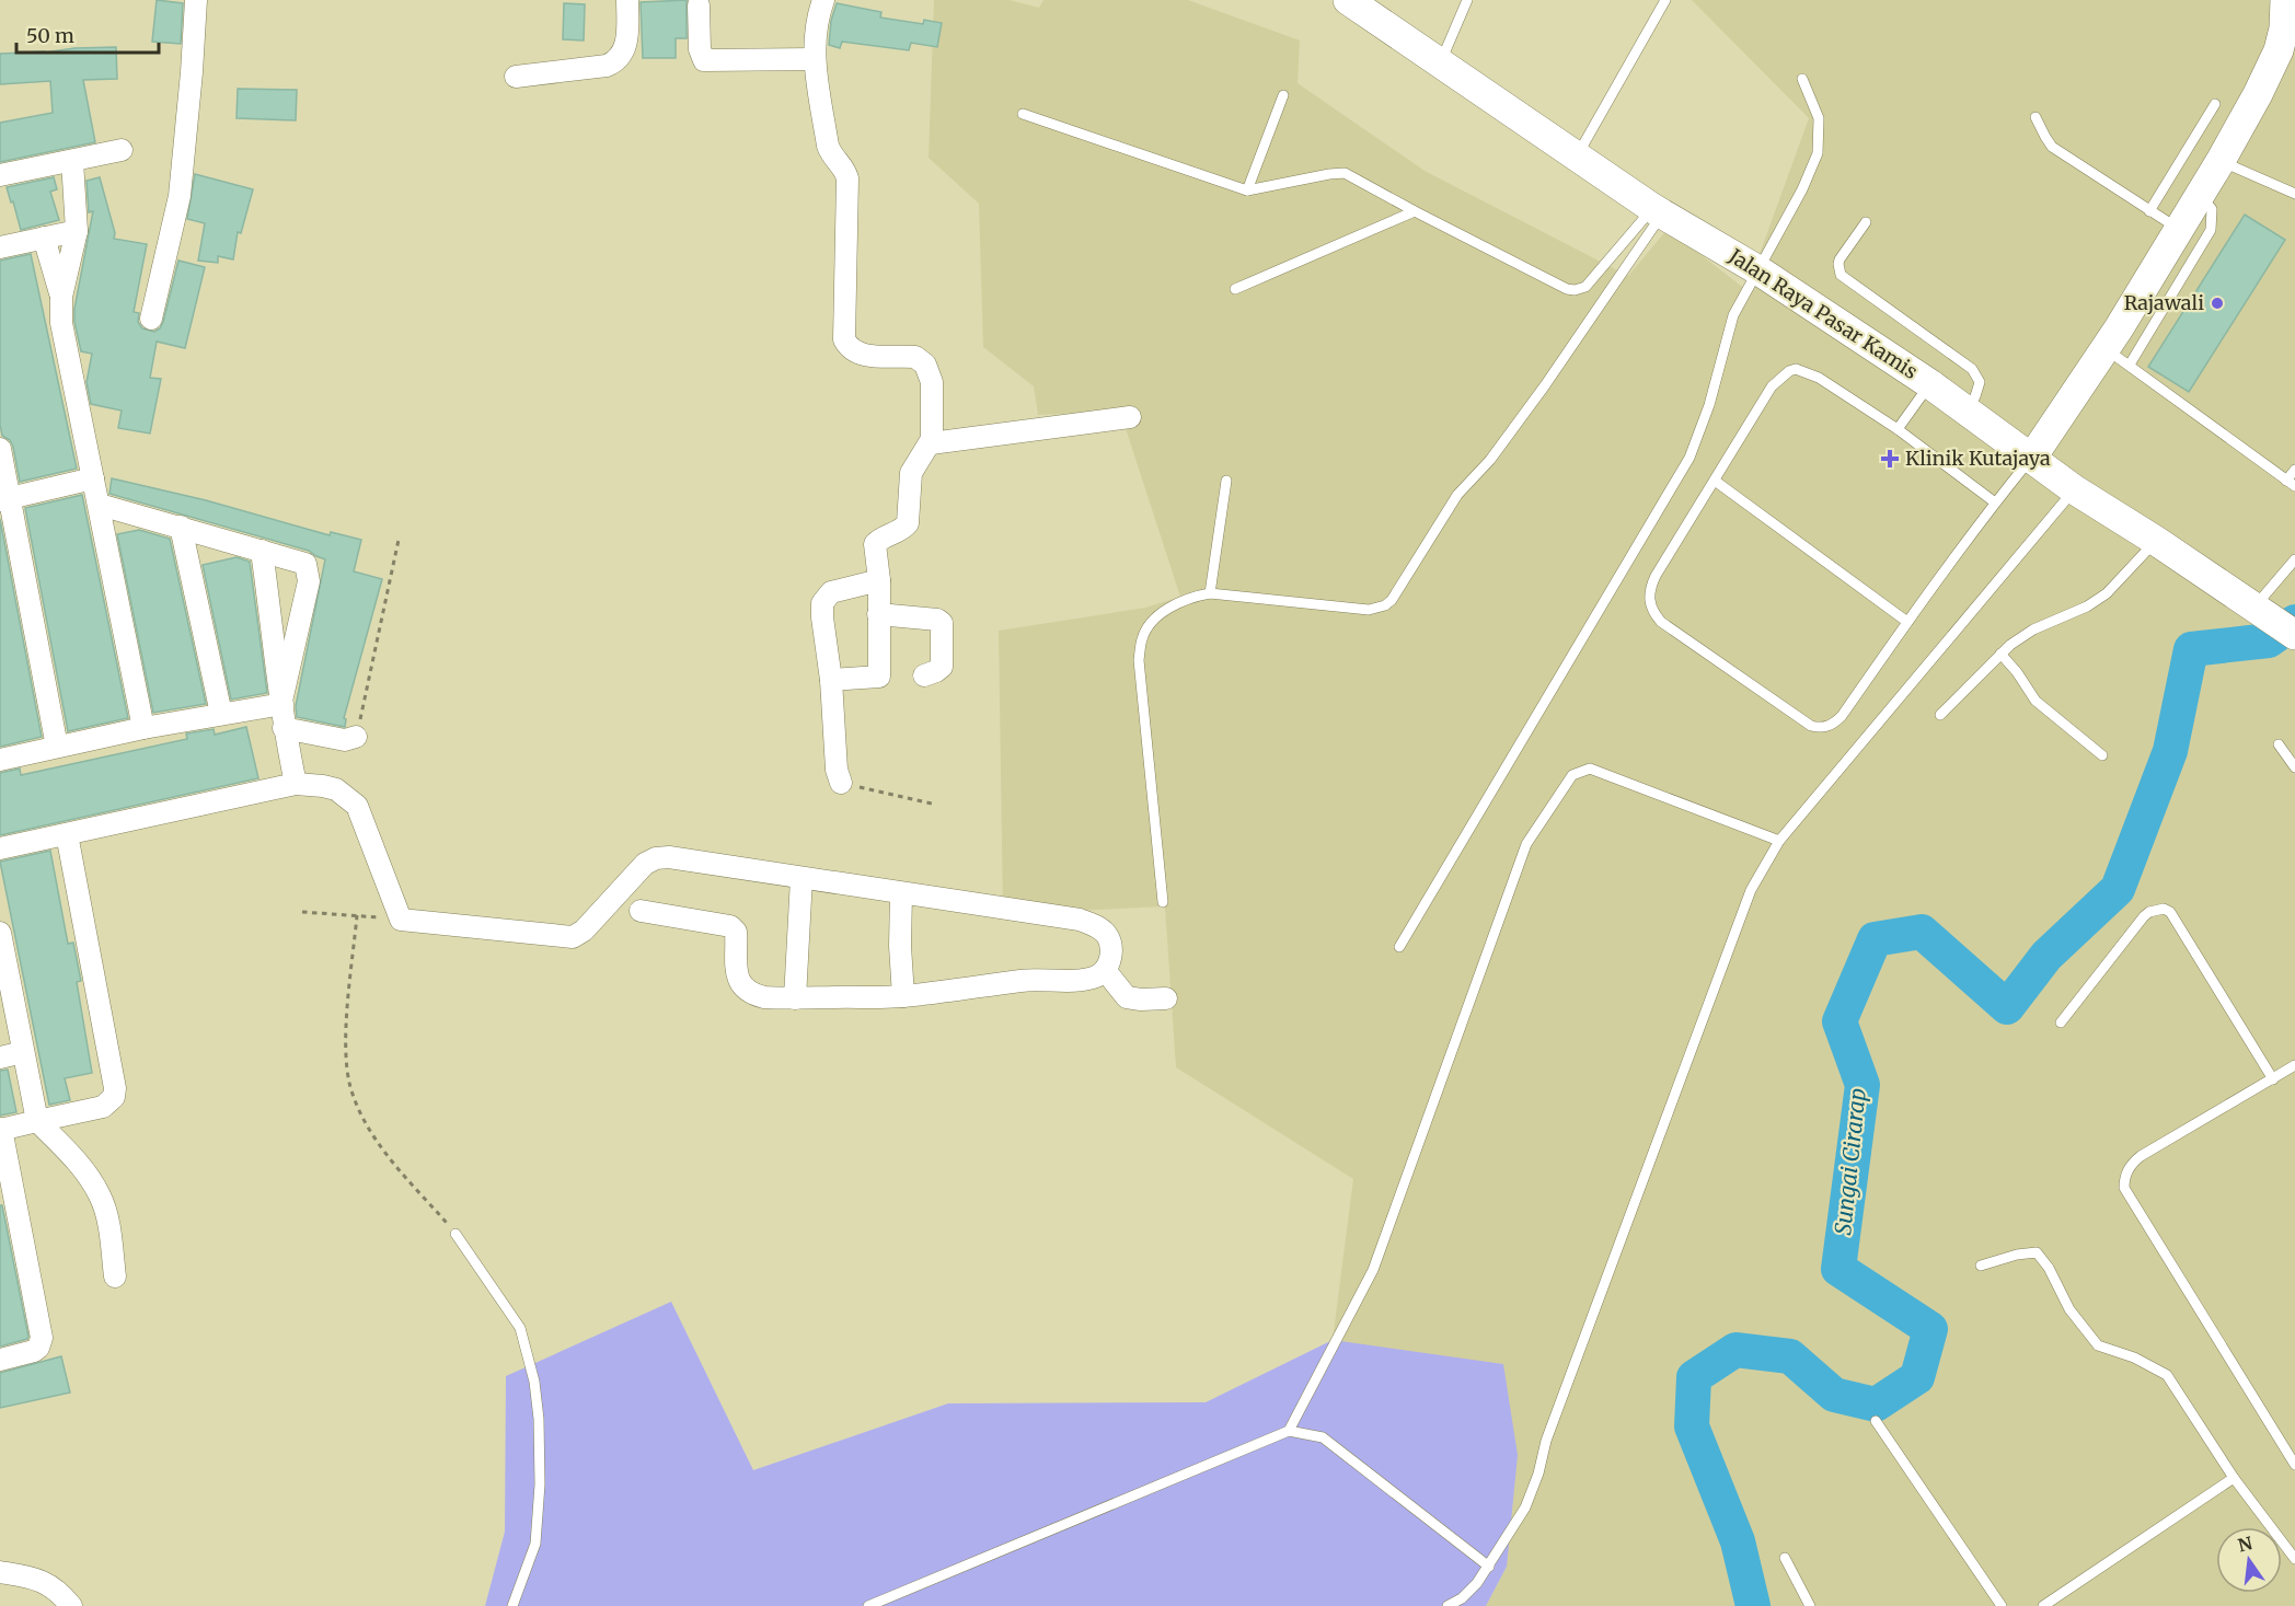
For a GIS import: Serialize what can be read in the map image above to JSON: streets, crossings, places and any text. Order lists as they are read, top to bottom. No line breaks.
{"streets":{"main road":["Jalan Raya Pasar Kamis"]},"water":["Sungai Cirarap"],"places":{"other":["Rajawali"],"health":["Klinik Kutajaya"]},"scale_bar":"50 m","north":"top"}
